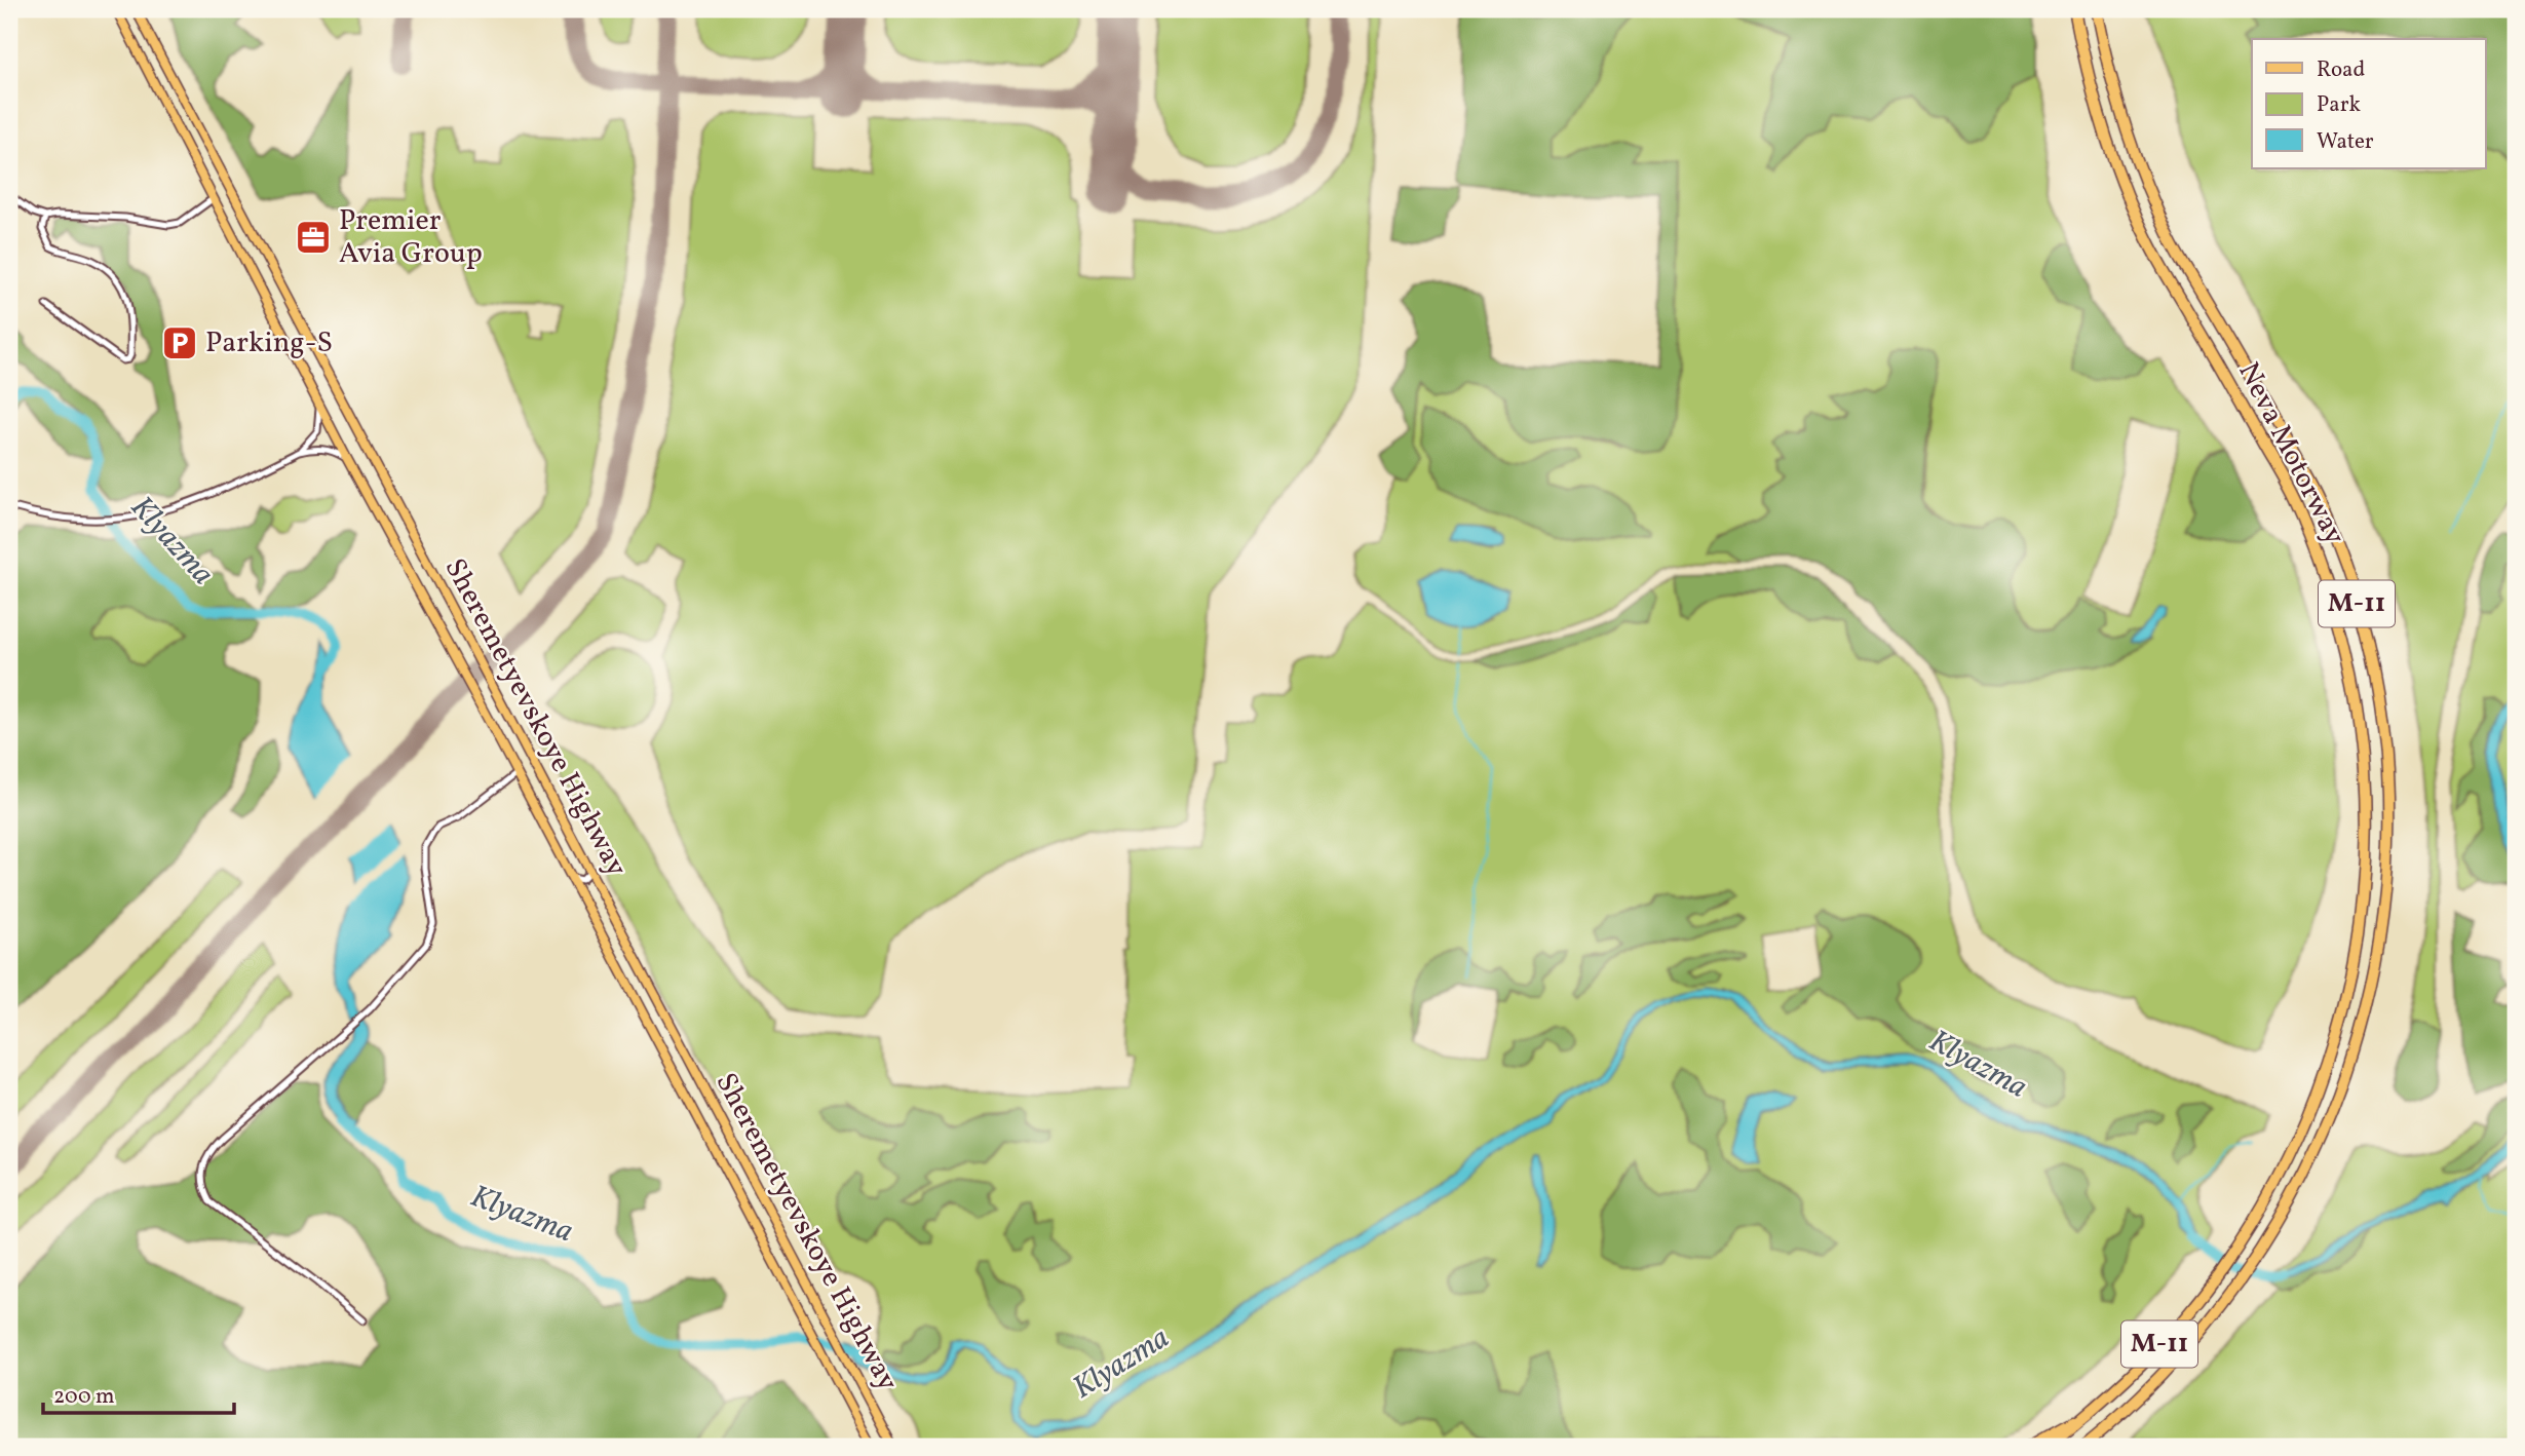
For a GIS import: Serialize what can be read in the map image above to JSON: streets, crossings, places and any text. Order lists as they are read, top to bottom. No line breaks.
{"streets":{"highway":["Neva Motorway","М-11"],"main road":["Sheremetyevskoye Highway"]},"crossings":[["Neva Motorway","М-11"]],"water":["Klyazma"],"places":{"office":["Premier Avia Group"],"parking":["Parking-S"]},"legend":["Road","Park","Water"],"scale_bar":"200 m"}
